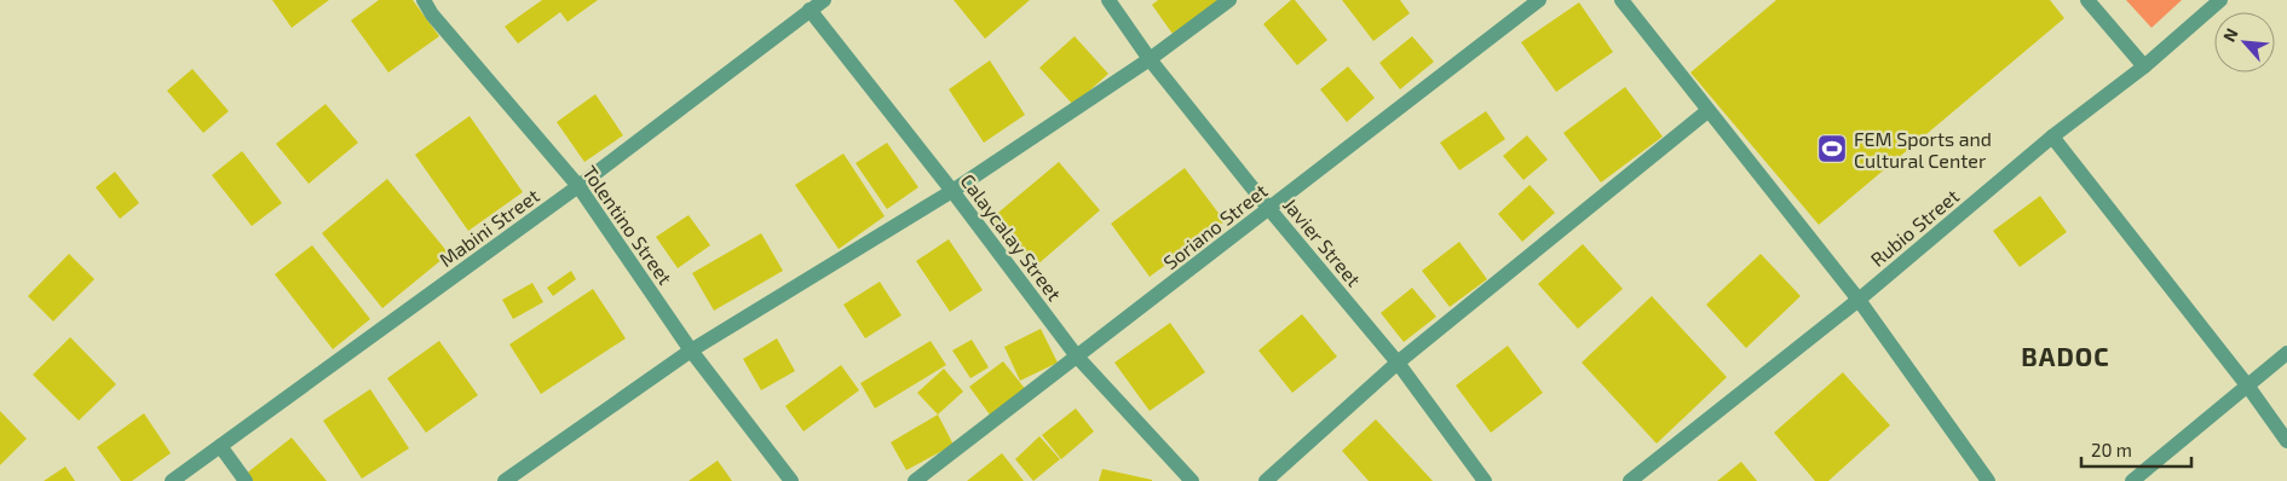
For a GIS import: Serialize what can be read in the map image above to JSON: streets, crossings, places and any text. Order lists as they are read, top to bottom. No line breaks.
{"streets":{"street":["Tolentino Street","Soriano Street","Mabini Street","Rubio Street","Calaycalay Street","Javier Street"]},"crossings":[["Tolentino Street","Mabini Street"],["Soriano Street","Calaycalay Street"],["Soriano Street","Javier Street"],["Mabini Street","Calaycalay Street"]],"districts":["BADOC"],"places":{"sports":["FEM Sports and Cultural Center"]},"scale_bar":"20 m","north":"top left"}
